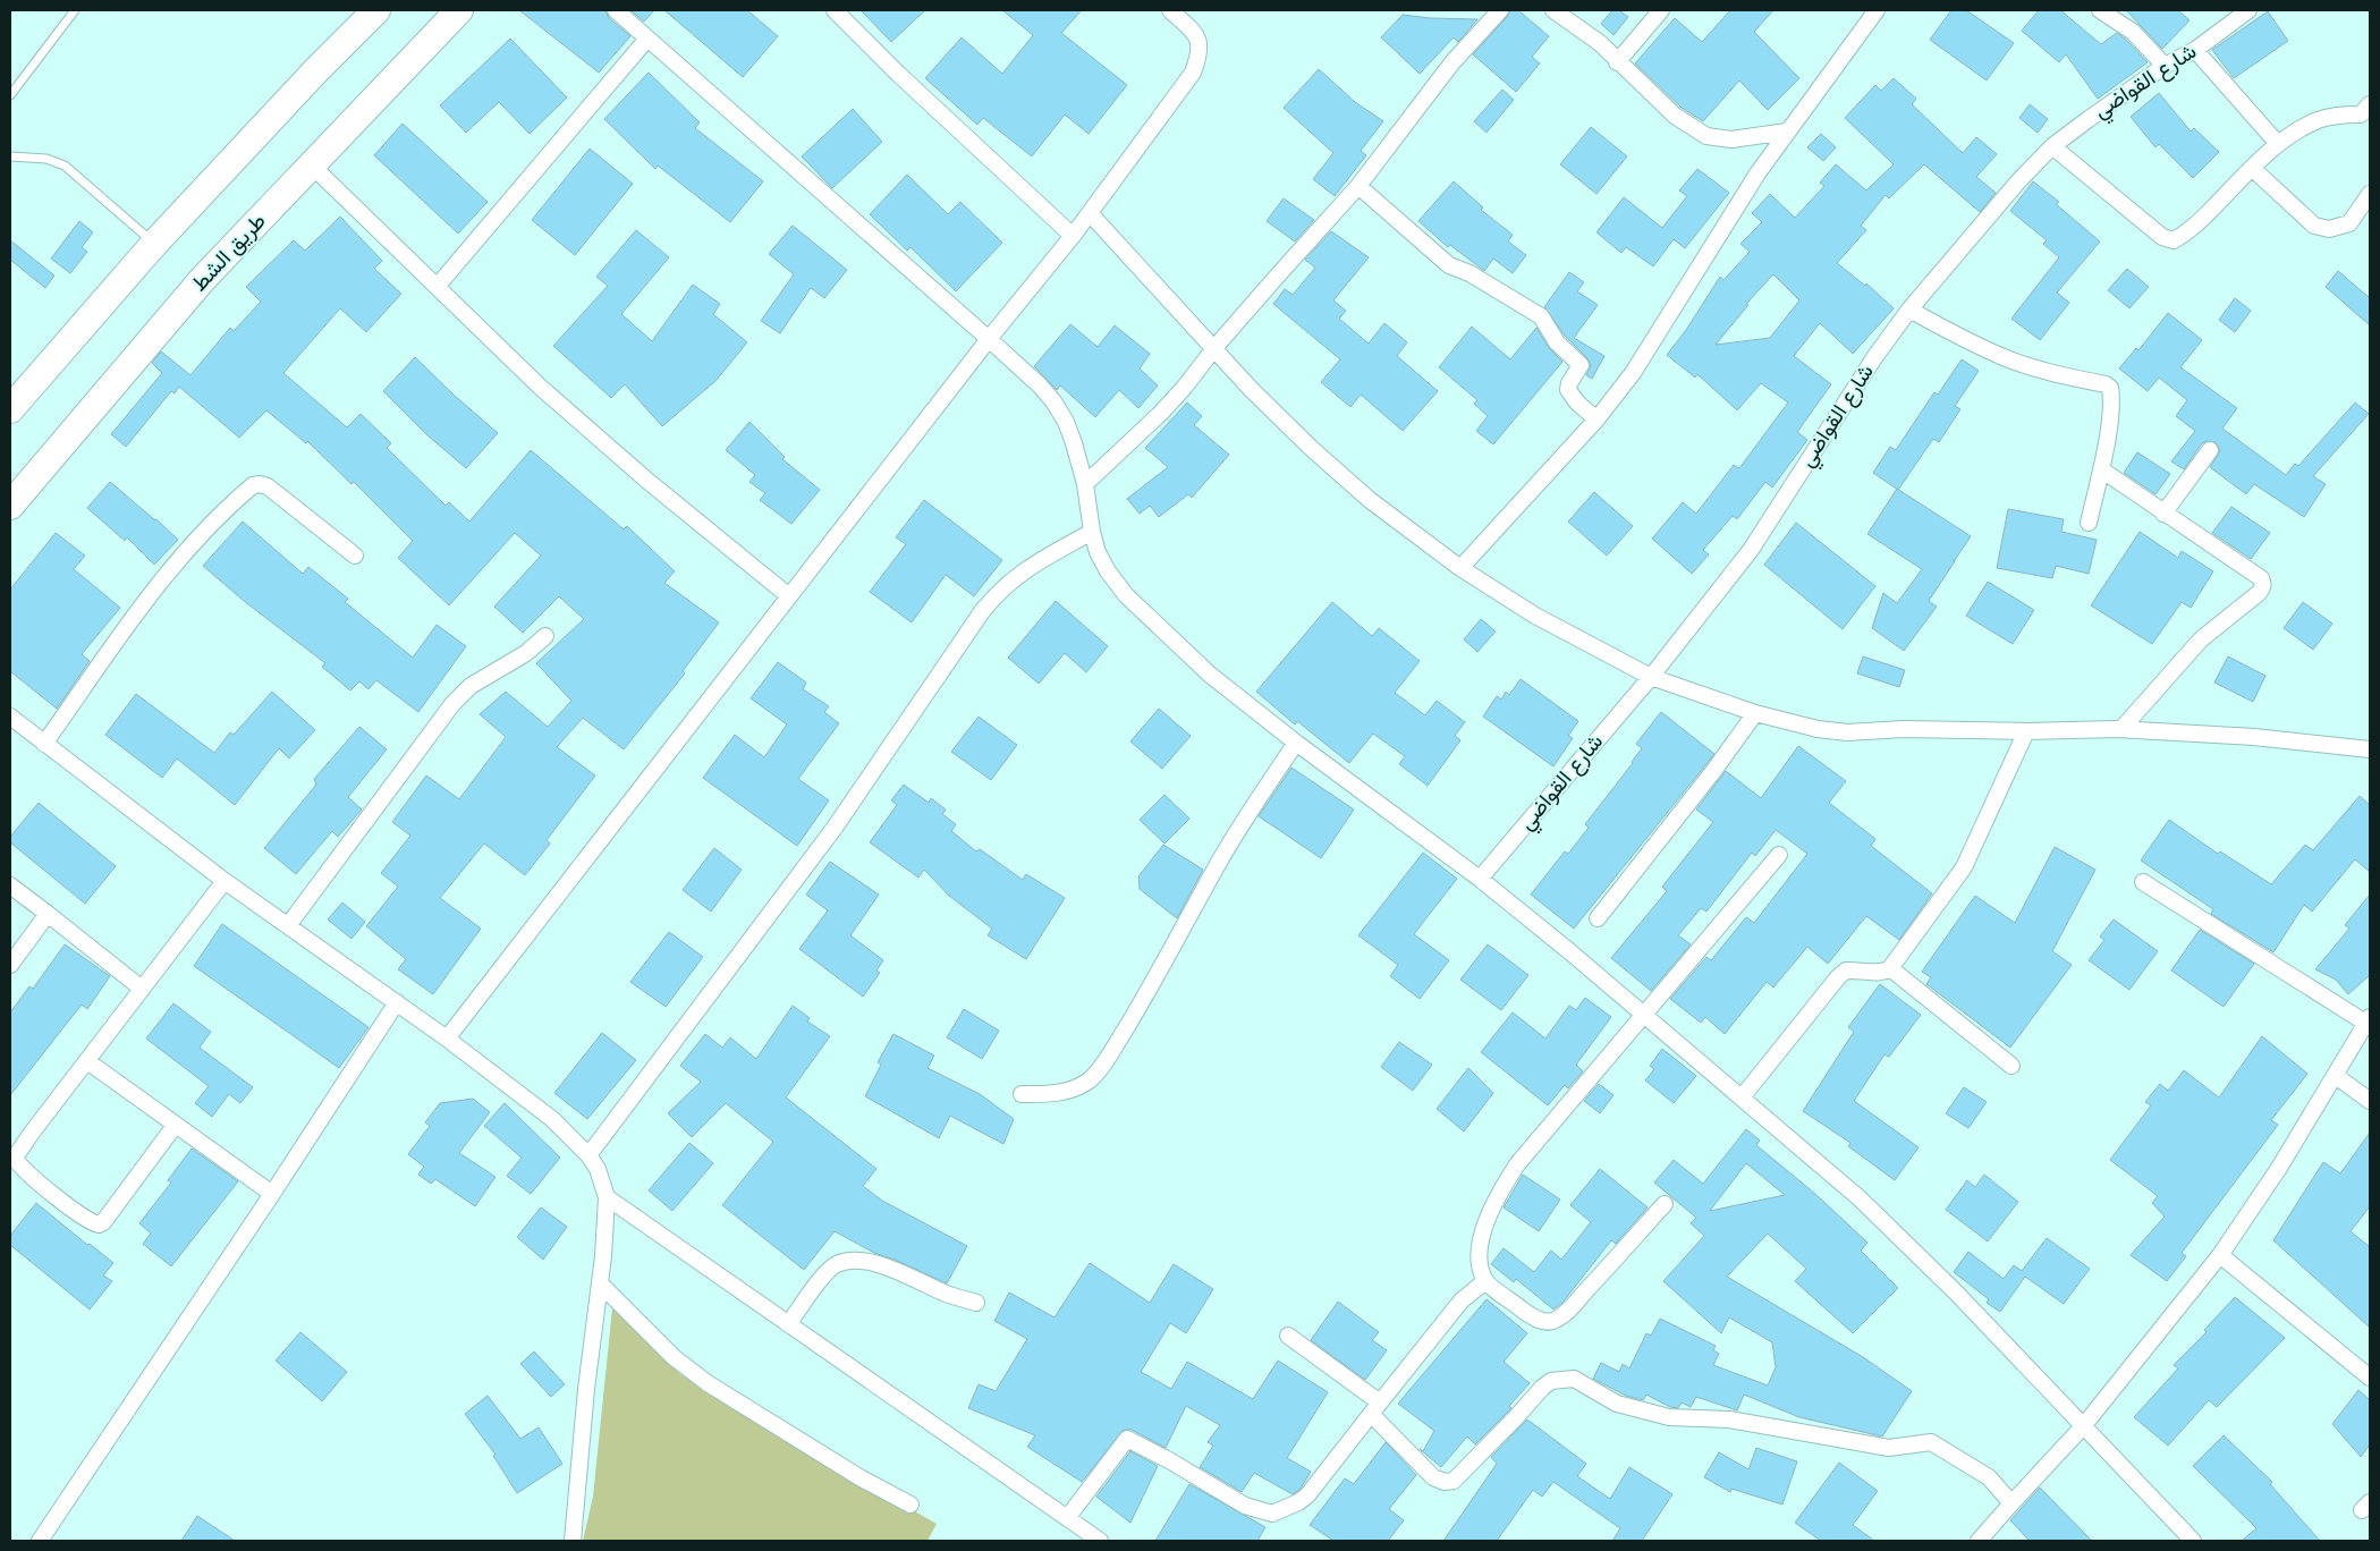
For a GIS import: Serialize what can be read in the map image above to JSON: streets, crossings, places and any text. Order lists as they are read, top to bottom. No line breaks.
{"streets":{"highway":["طريق الشط"],"street":["شارع القواضي"]}}
